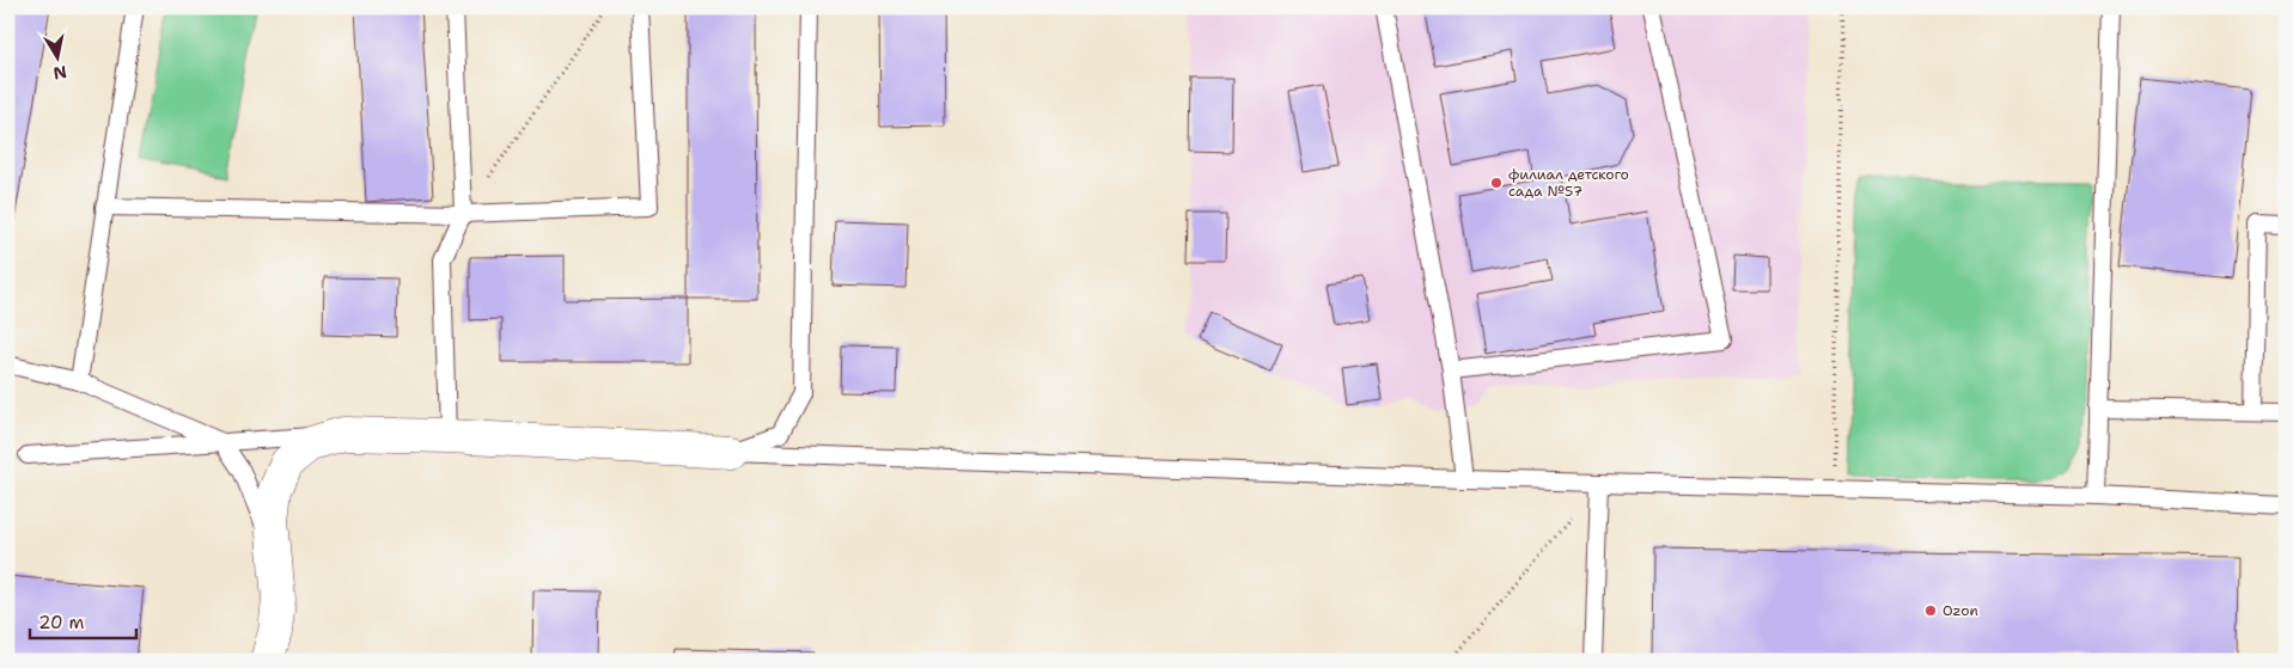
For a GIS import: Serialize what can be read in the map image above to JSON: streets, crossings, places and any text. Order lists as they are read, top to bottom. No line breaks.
{"places":["филиал детского сада №57","Ozon"],"scale_bar":"20 m","north":"bottom"}
